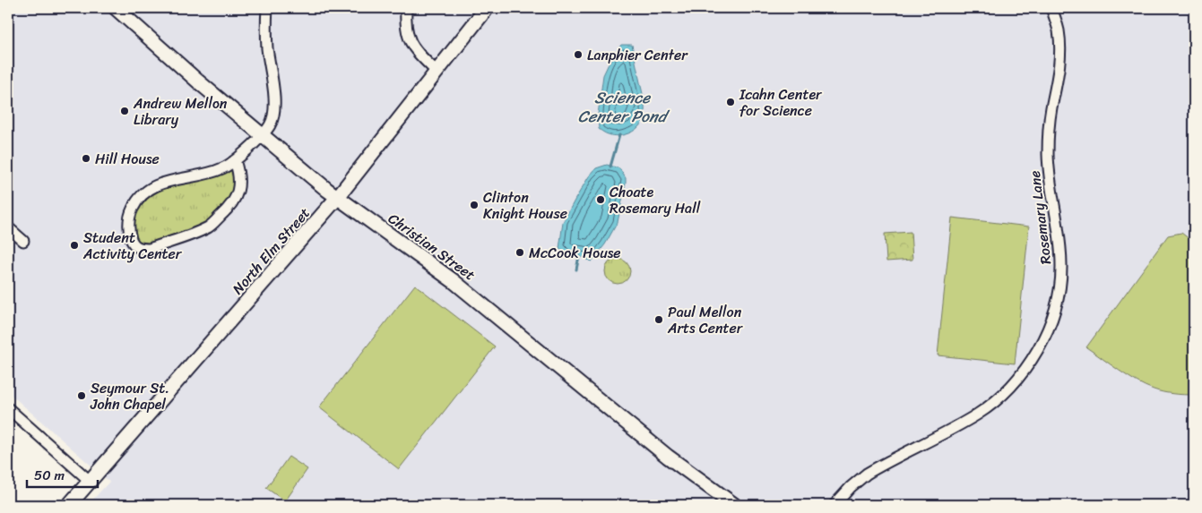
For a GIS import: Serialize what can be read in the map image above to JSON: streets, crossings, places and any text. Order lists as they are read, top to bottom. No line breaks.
{"streets":{"main road":["Christian Street","North Elm Street"],"street":["Rosemary Lane"]},"crossings":[["Christian Street","North Elm Street"]],"water":["Science Center Pond"],"places":["Lanphier Center","Icahn Center for Science","Andrew Mellon Library","Hill House","Choate Rosemary Hall","Clinton Knight House","Student Activity Center","McCook House","Paul Mellon Arts Center","Seymour St. John Chapel"],"scale_bar":"50 m"}
